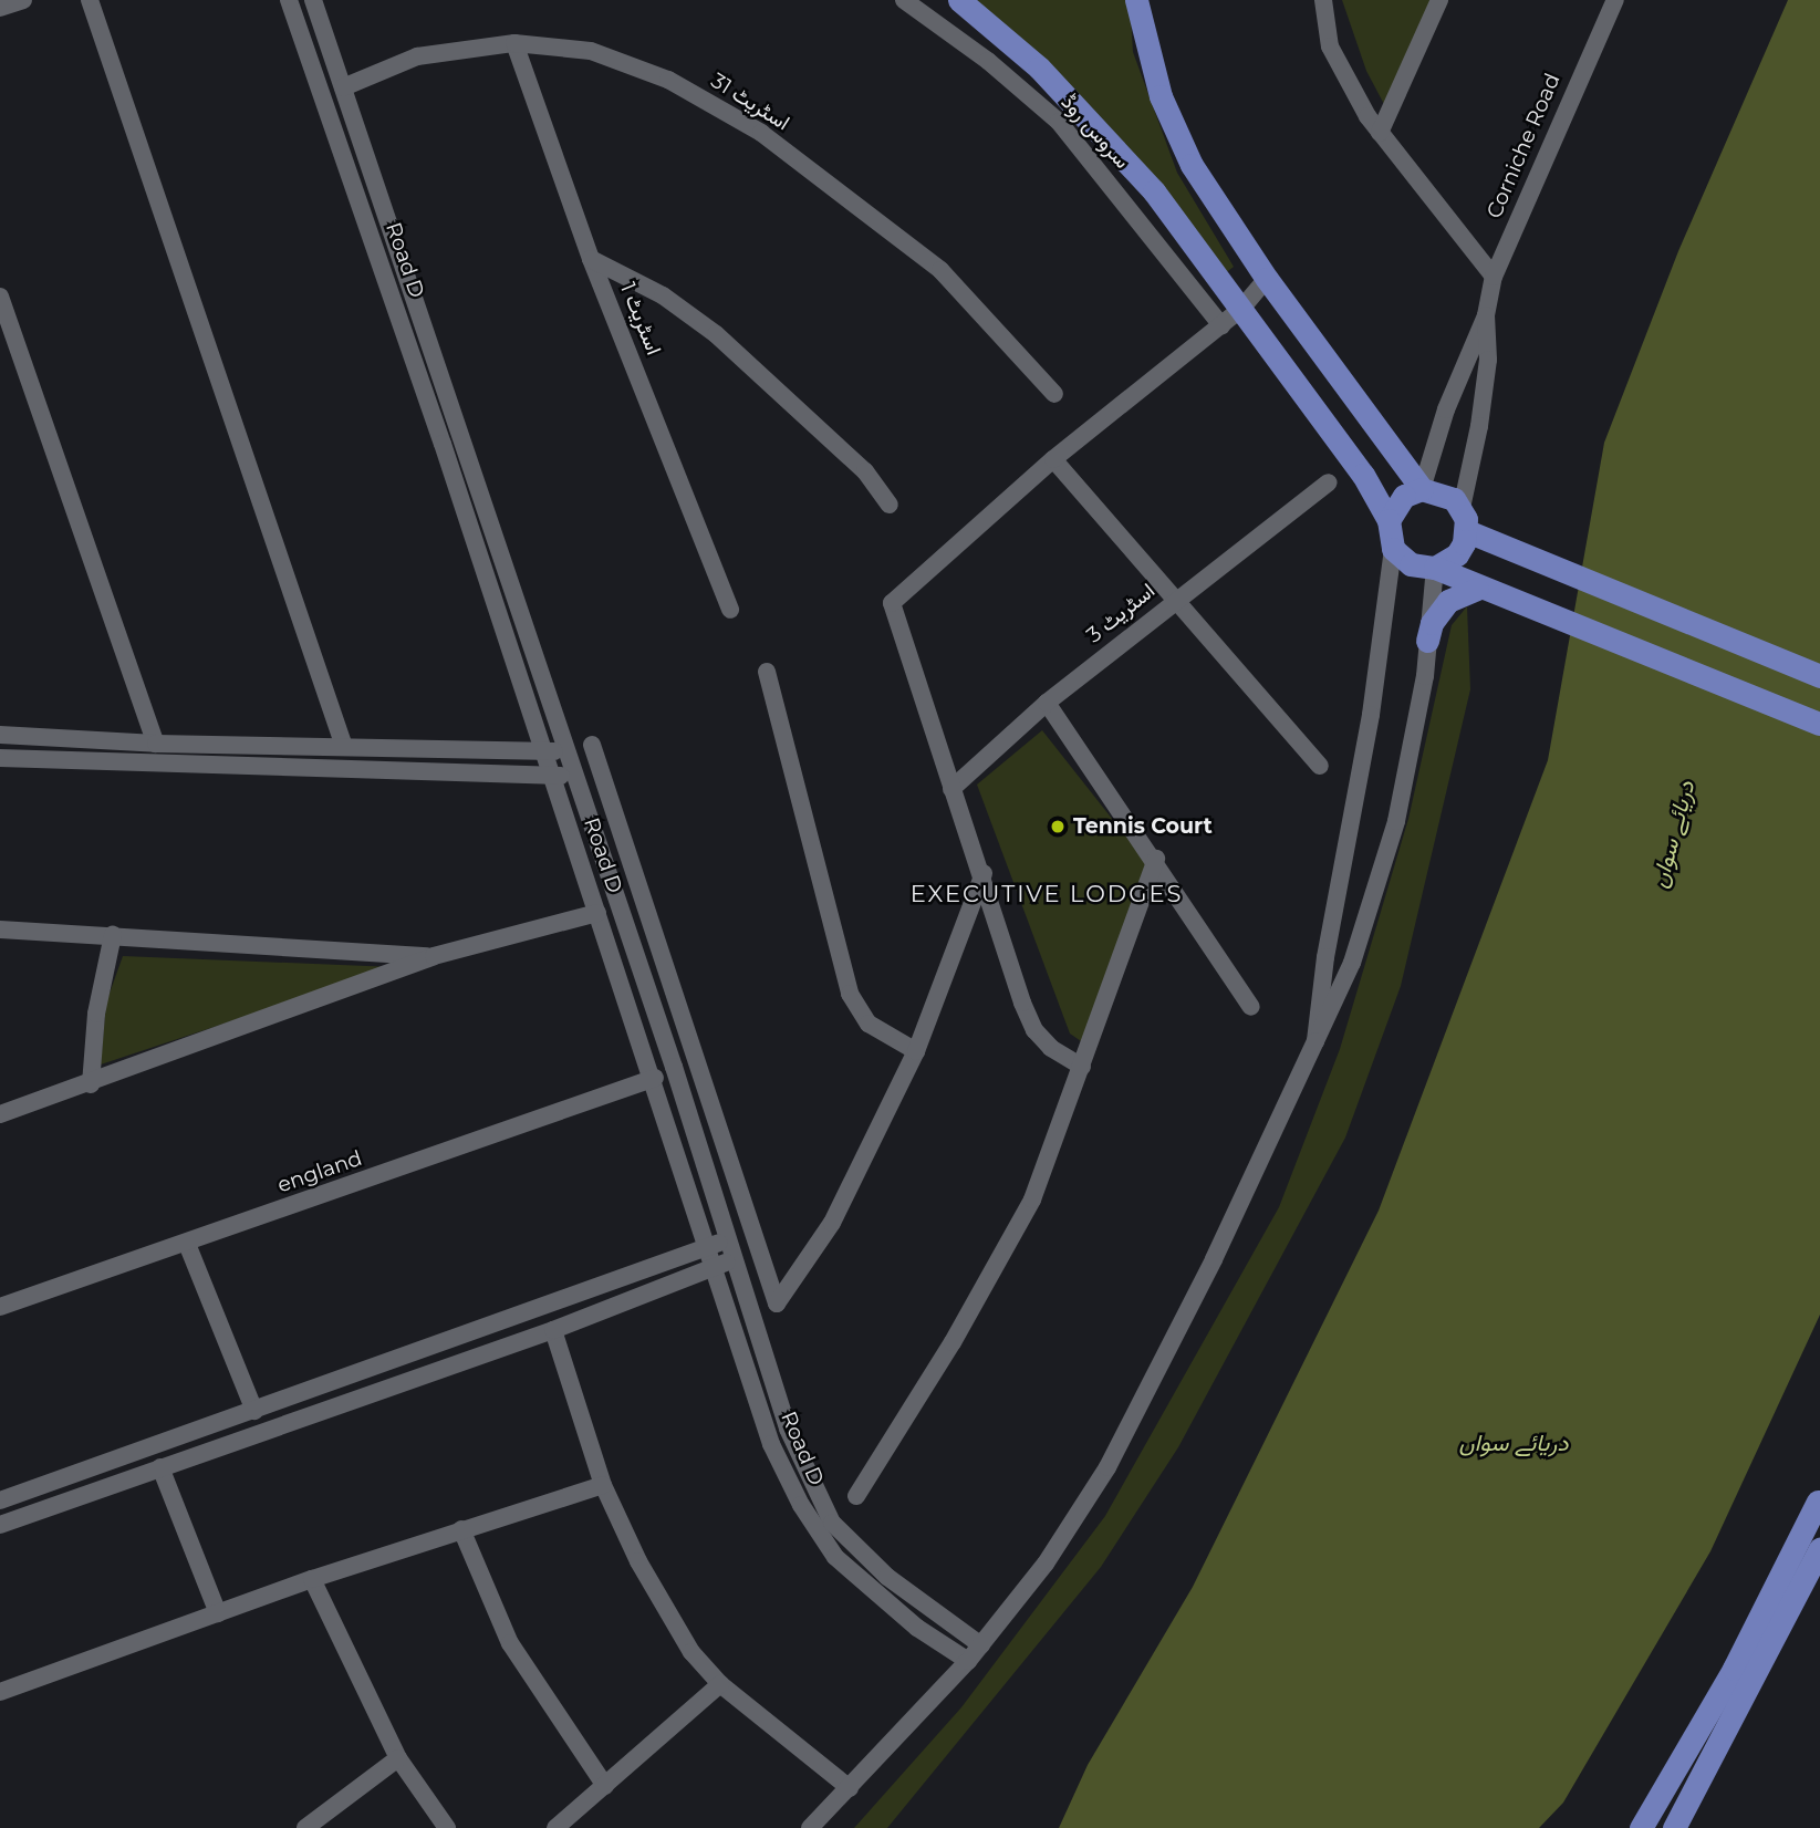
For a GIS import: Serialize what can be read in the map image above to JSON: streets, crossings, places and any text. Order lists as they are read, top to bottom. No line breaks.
{"streets":{"street":["اسٹریٹ 31","سروس روڈ","Corniche Road","Road D","اسٹریٹ 1","اسٹریٹ 3","england"]},"crossings":[["اسٹریٹ 31","Road D"],["اسٹریٹ 31","اسٹریٹ 1"],["Road D","england"]],"districts":["EXECUTIVE LODGES"],"water":["دریائے سواں"],"places":["Tennis Court"]}
